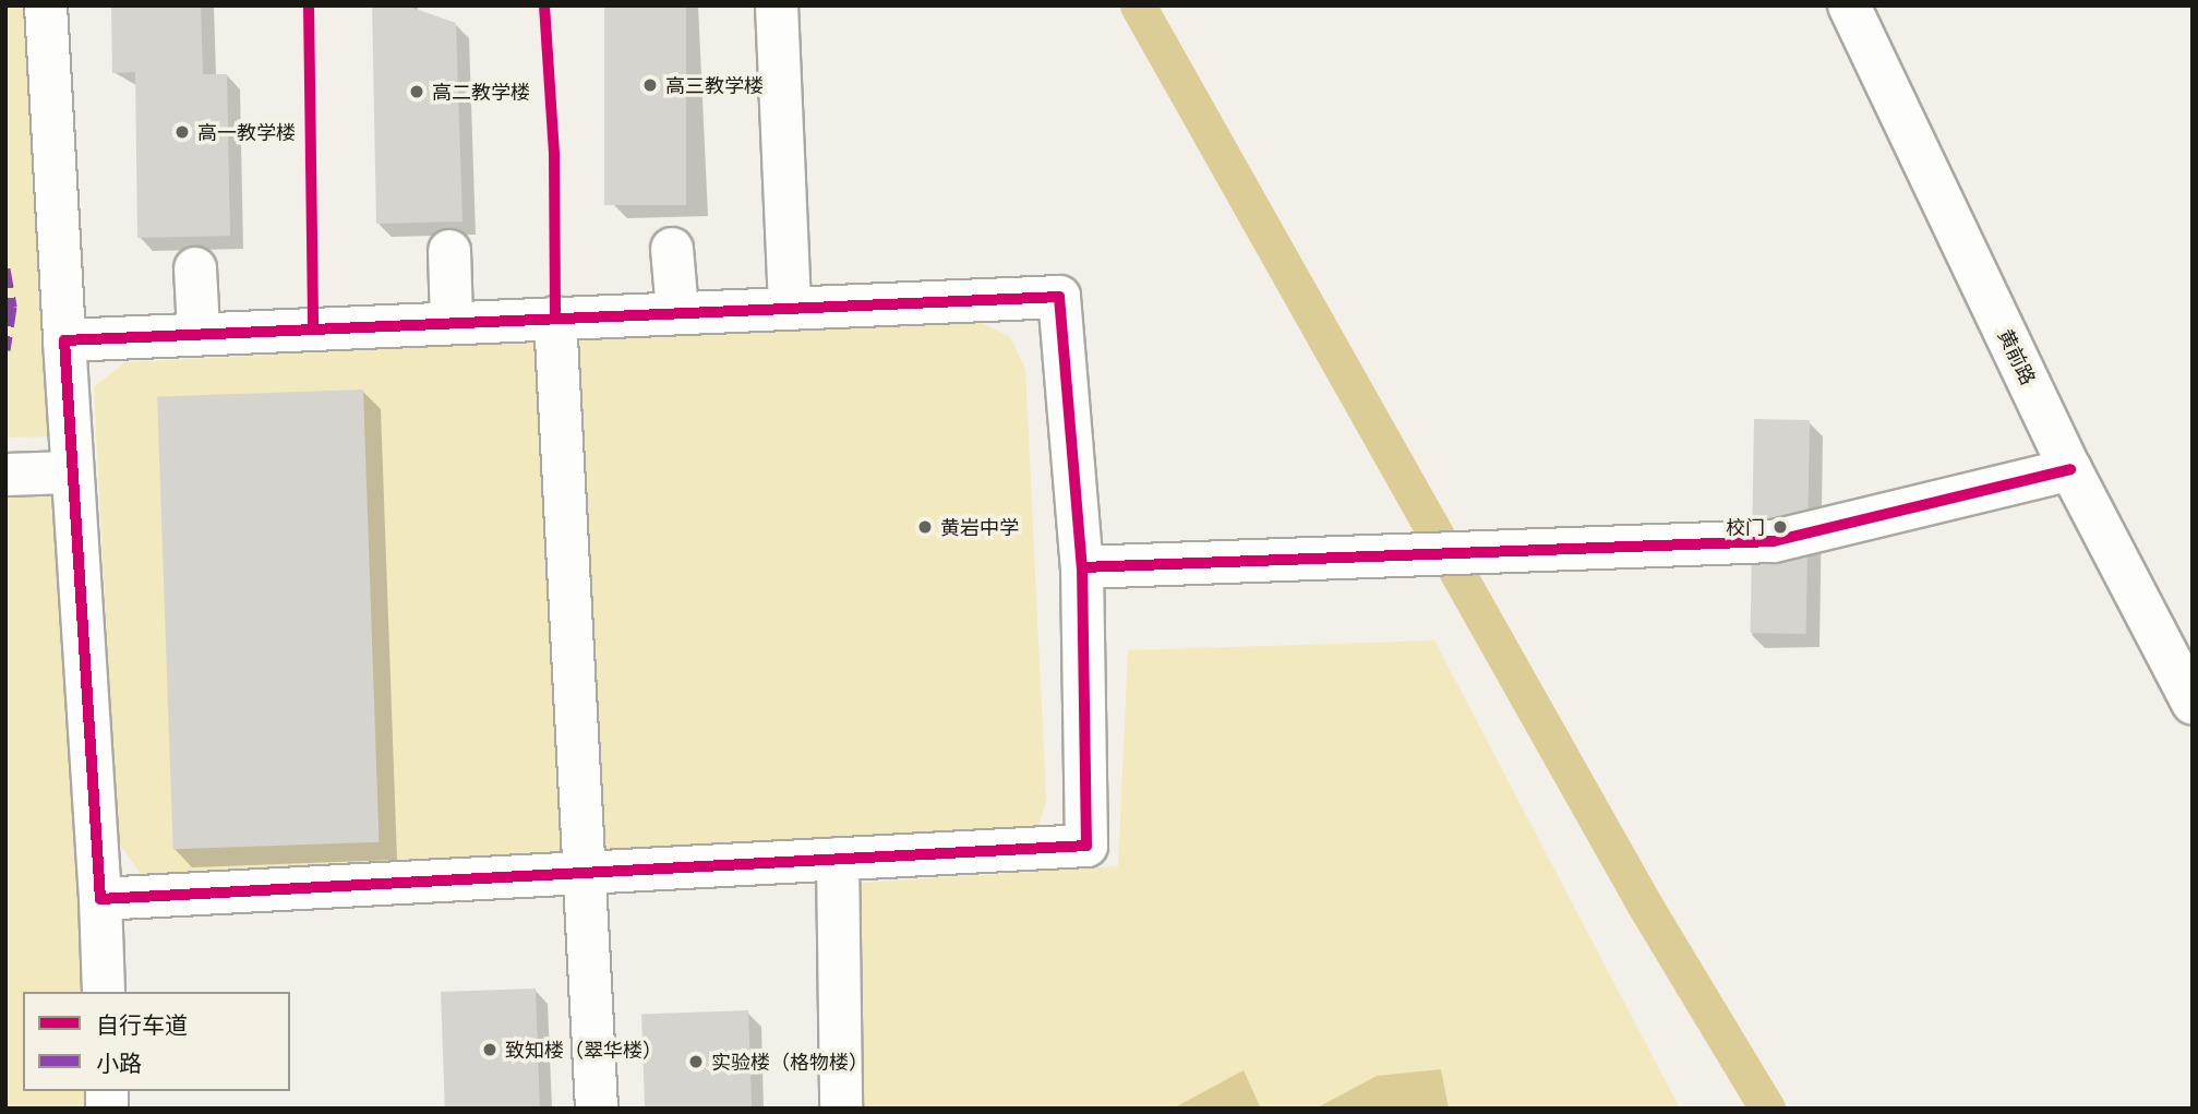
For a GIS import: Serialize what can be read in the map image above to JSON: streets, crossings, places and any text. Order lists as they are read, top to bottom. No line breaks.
{"streets":{"street":["黄前路"]},"places":["高三教学楼","高二教学楼","高一教学楼","黄岩中学","校门","致知楼（翠华楼）","实验楼（格物楼）"],"legend":["自行车道","小路"]}
